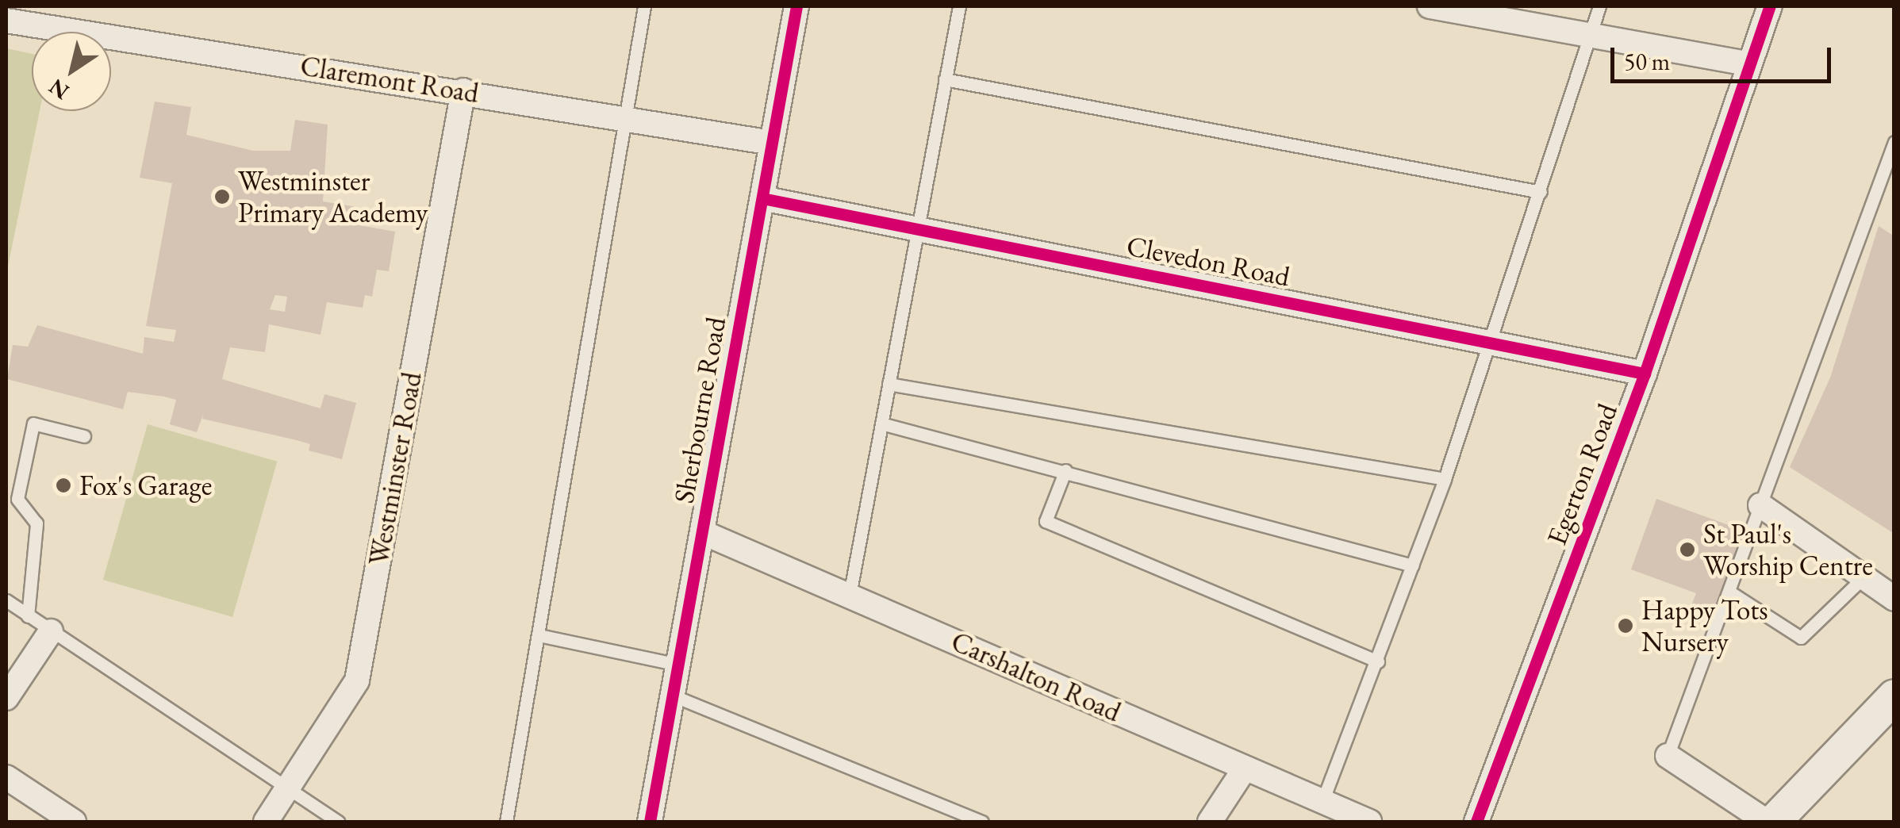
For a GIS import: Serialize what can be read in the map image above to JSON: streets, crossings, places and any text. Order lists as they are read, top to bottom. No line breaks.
{"streets":{"street":["Claremont Road","Clevedon Road","Sherbourne Road","Westminster Road","Egerton Road","Carshalton Road"]},"crossings":[["Claremont Road","Sherbourne Road"],["Claremont Road","Westminster Road"],["Clevedon Road","Sherbourne Road"],["Clevedon Road","Egerton Road"],["Sherbourne Road","Carshalton Road"]],"places":["Westminster Primary Academy","Fox's Garage","St Paul's Worship Centre","Happy Tots Nursery"],"scale_bar":"50 m","north":"bottom left"}
